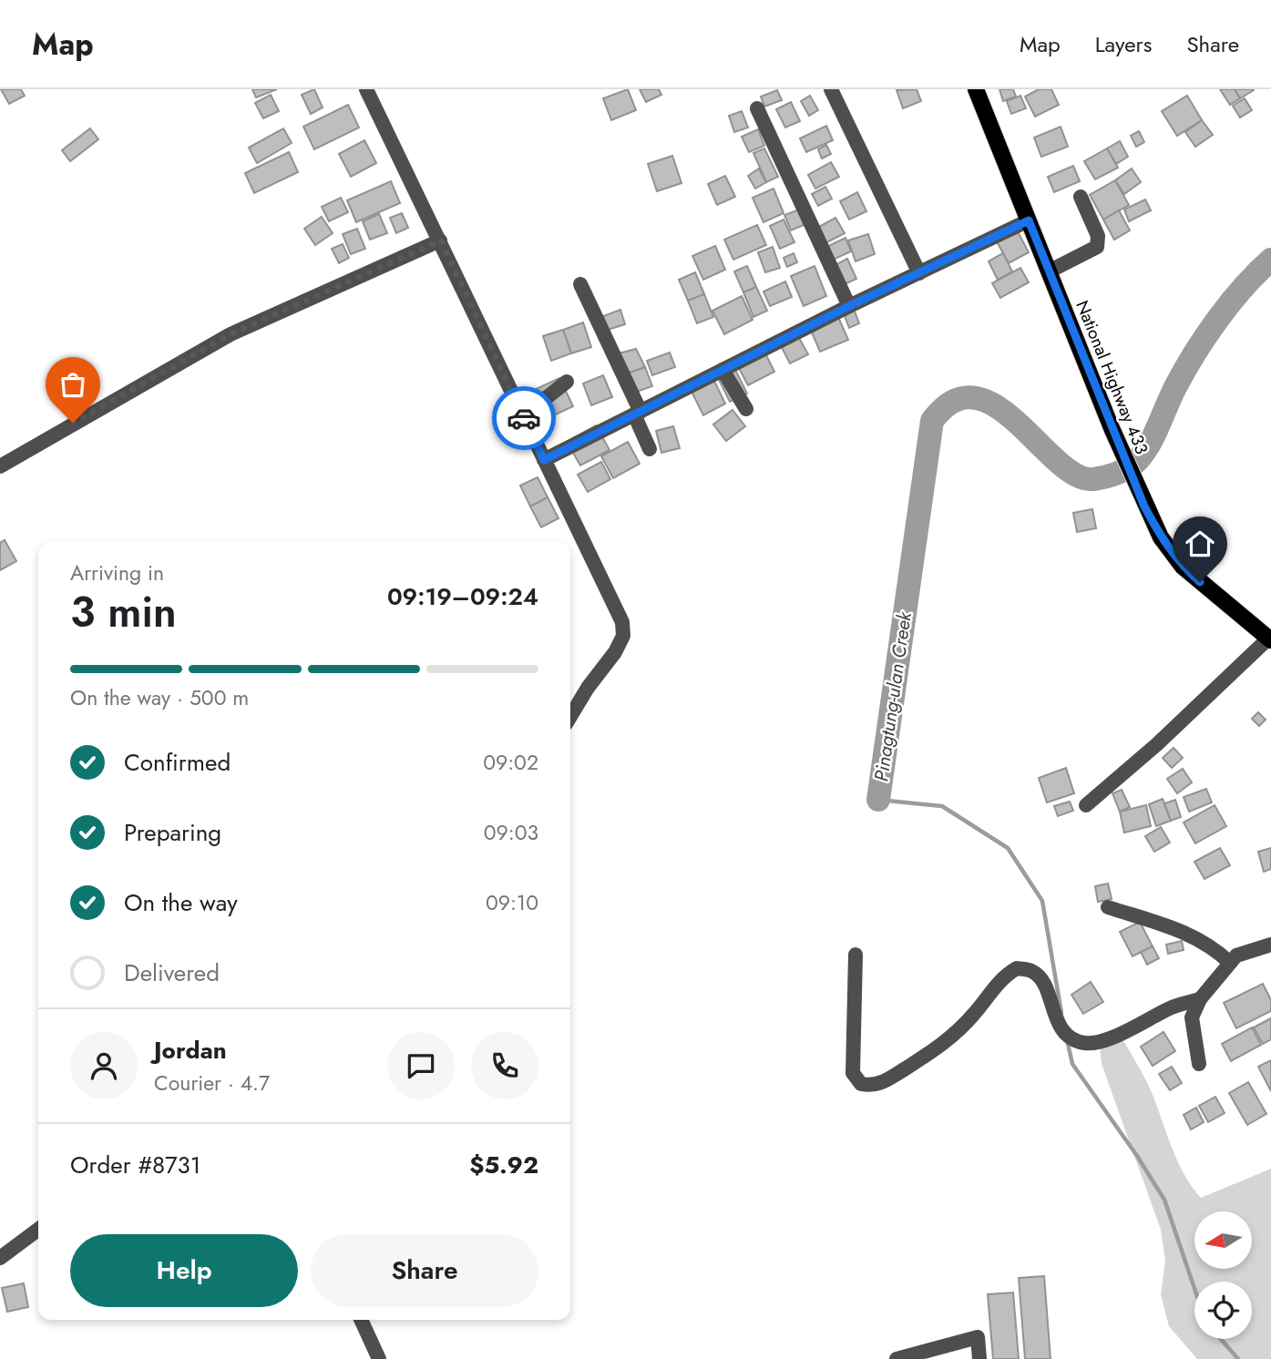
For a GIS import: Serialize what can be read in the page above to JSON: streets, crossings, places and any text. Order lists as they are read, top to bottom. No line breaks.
{"streets":{"main road":["National Highway 433"]},"water":["Pinagtung-ulan Creek"],"north":"left","page":{"header":"Map","nav":["Map","Layers","Share"],"heading":["3 min","Arriving in","09:19–09:24"],"panel":["Jordan","Courier · 4.7","Order #8731","$5.92"],"bar":"On the way · 500 m","list":[["Confirmed","09:02"],["Preparing","09:03"],["On the way","09:10"],"Delivered"],"buttons":["Help","Share"]}}
